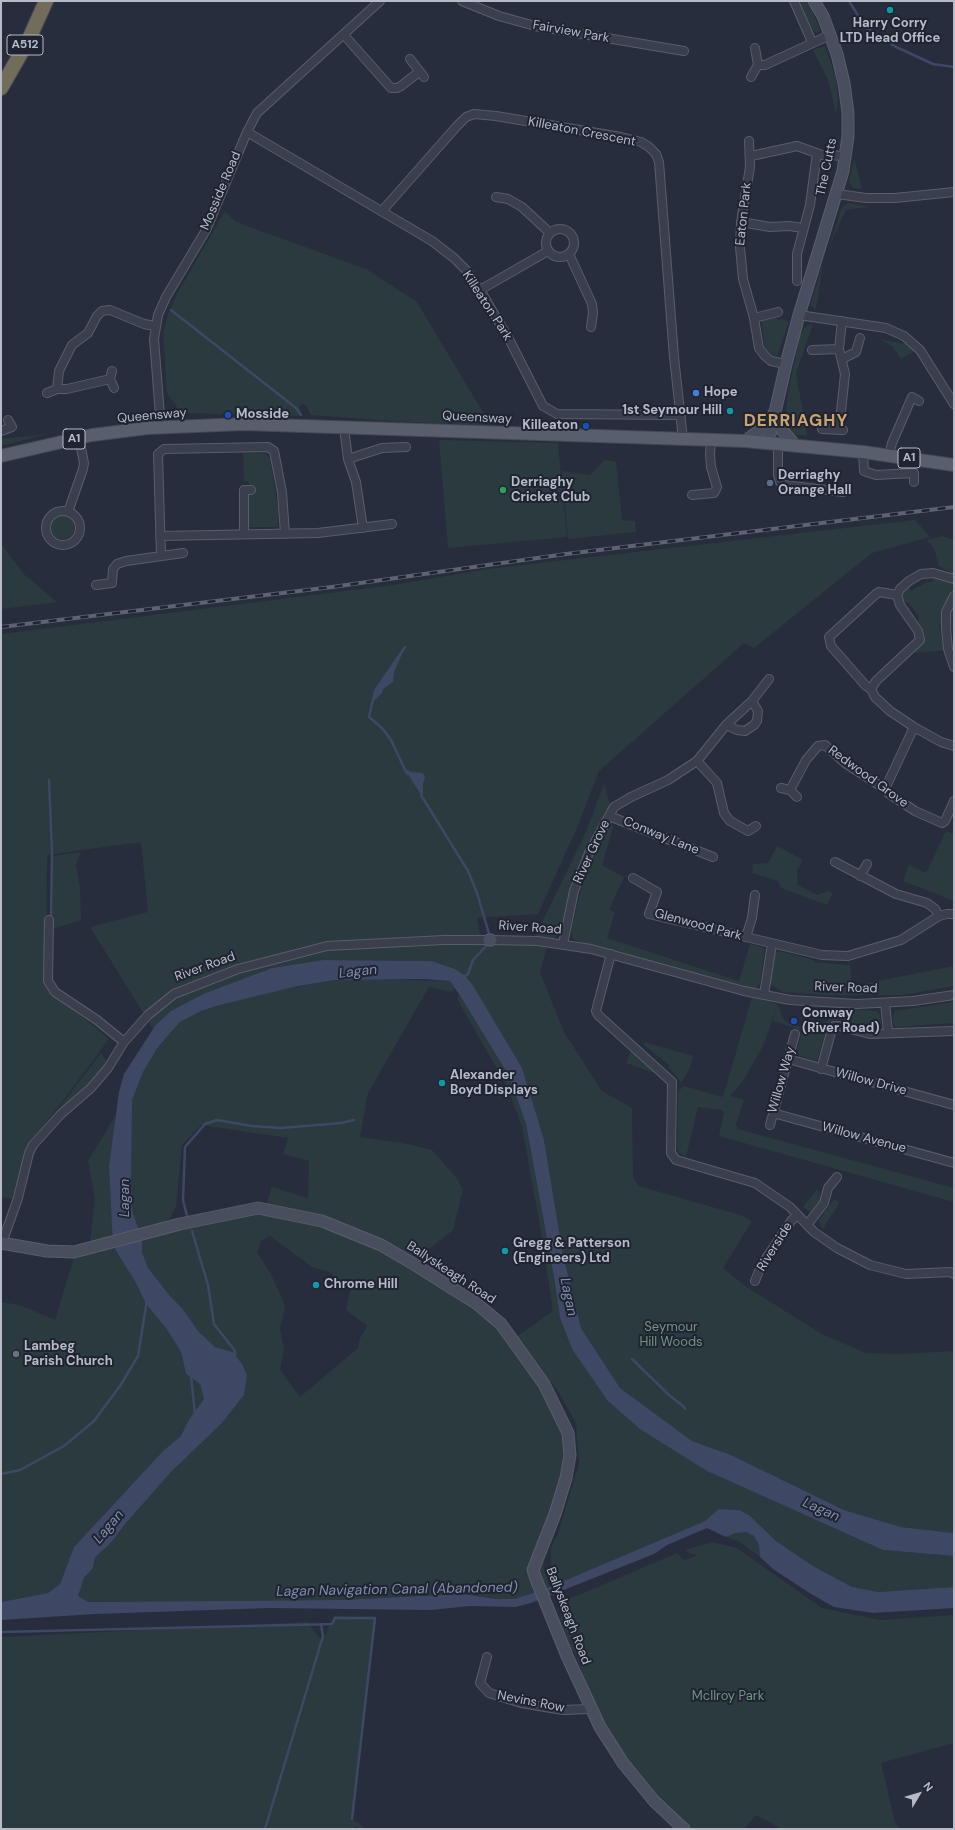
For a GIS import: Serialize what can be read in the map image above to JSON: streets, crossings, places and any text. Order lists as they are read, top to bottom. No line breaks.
{"streets":{"highway":["A512"],"main road":["The Cutts","Queensway","A1","Ballyskeagh Road"],"street":["Fairview Park","Killeaton Crescent","Mosside Road","Eaton Park","Killeaton Park","Redwood Grove","Conway Lane","River Grove","Glenwood Park","River Road","Willow Way","Willow Drive","Willow Avenue","Riverside","Nevins Row"]},"crossings":[["Killeaton Crescent","Killeaton Park"],["Killeaton Crescent","Queensway"],["The Cutts","Eaton Park"],["The Cutts","Queensway"],["Mosside Road","Killeaton Park"],["Mosside Road","Queensway"],["Conway Lane","River Grove"],["River Grove","River Road"],["River Road","Ballyskeagh Road"],["Willow Way","Willow Drive"],["Willow Way","Willow Avenue"],["Ballyskeagh Road","Nevins Row"]],"districts":["DERRIAGHY"],"water":["Lagan","Lagan Navigation Canal (Abandoned)"],"parks":["Seymour Hill Woods","McIlroy Park"],"places":["Harry Corry LTD Head Office","Hope","1st Seymour Hill","Mosside","Killeaton","Derriaghy Orange Hall","Derriaghy Cricket Club","Conway (River Road)","Alexander Boyd Displays","Gregg & Patterson (Engineers) Ltd","Chrome Hill","Lambeg Parish Church"],"north":"top right"}
